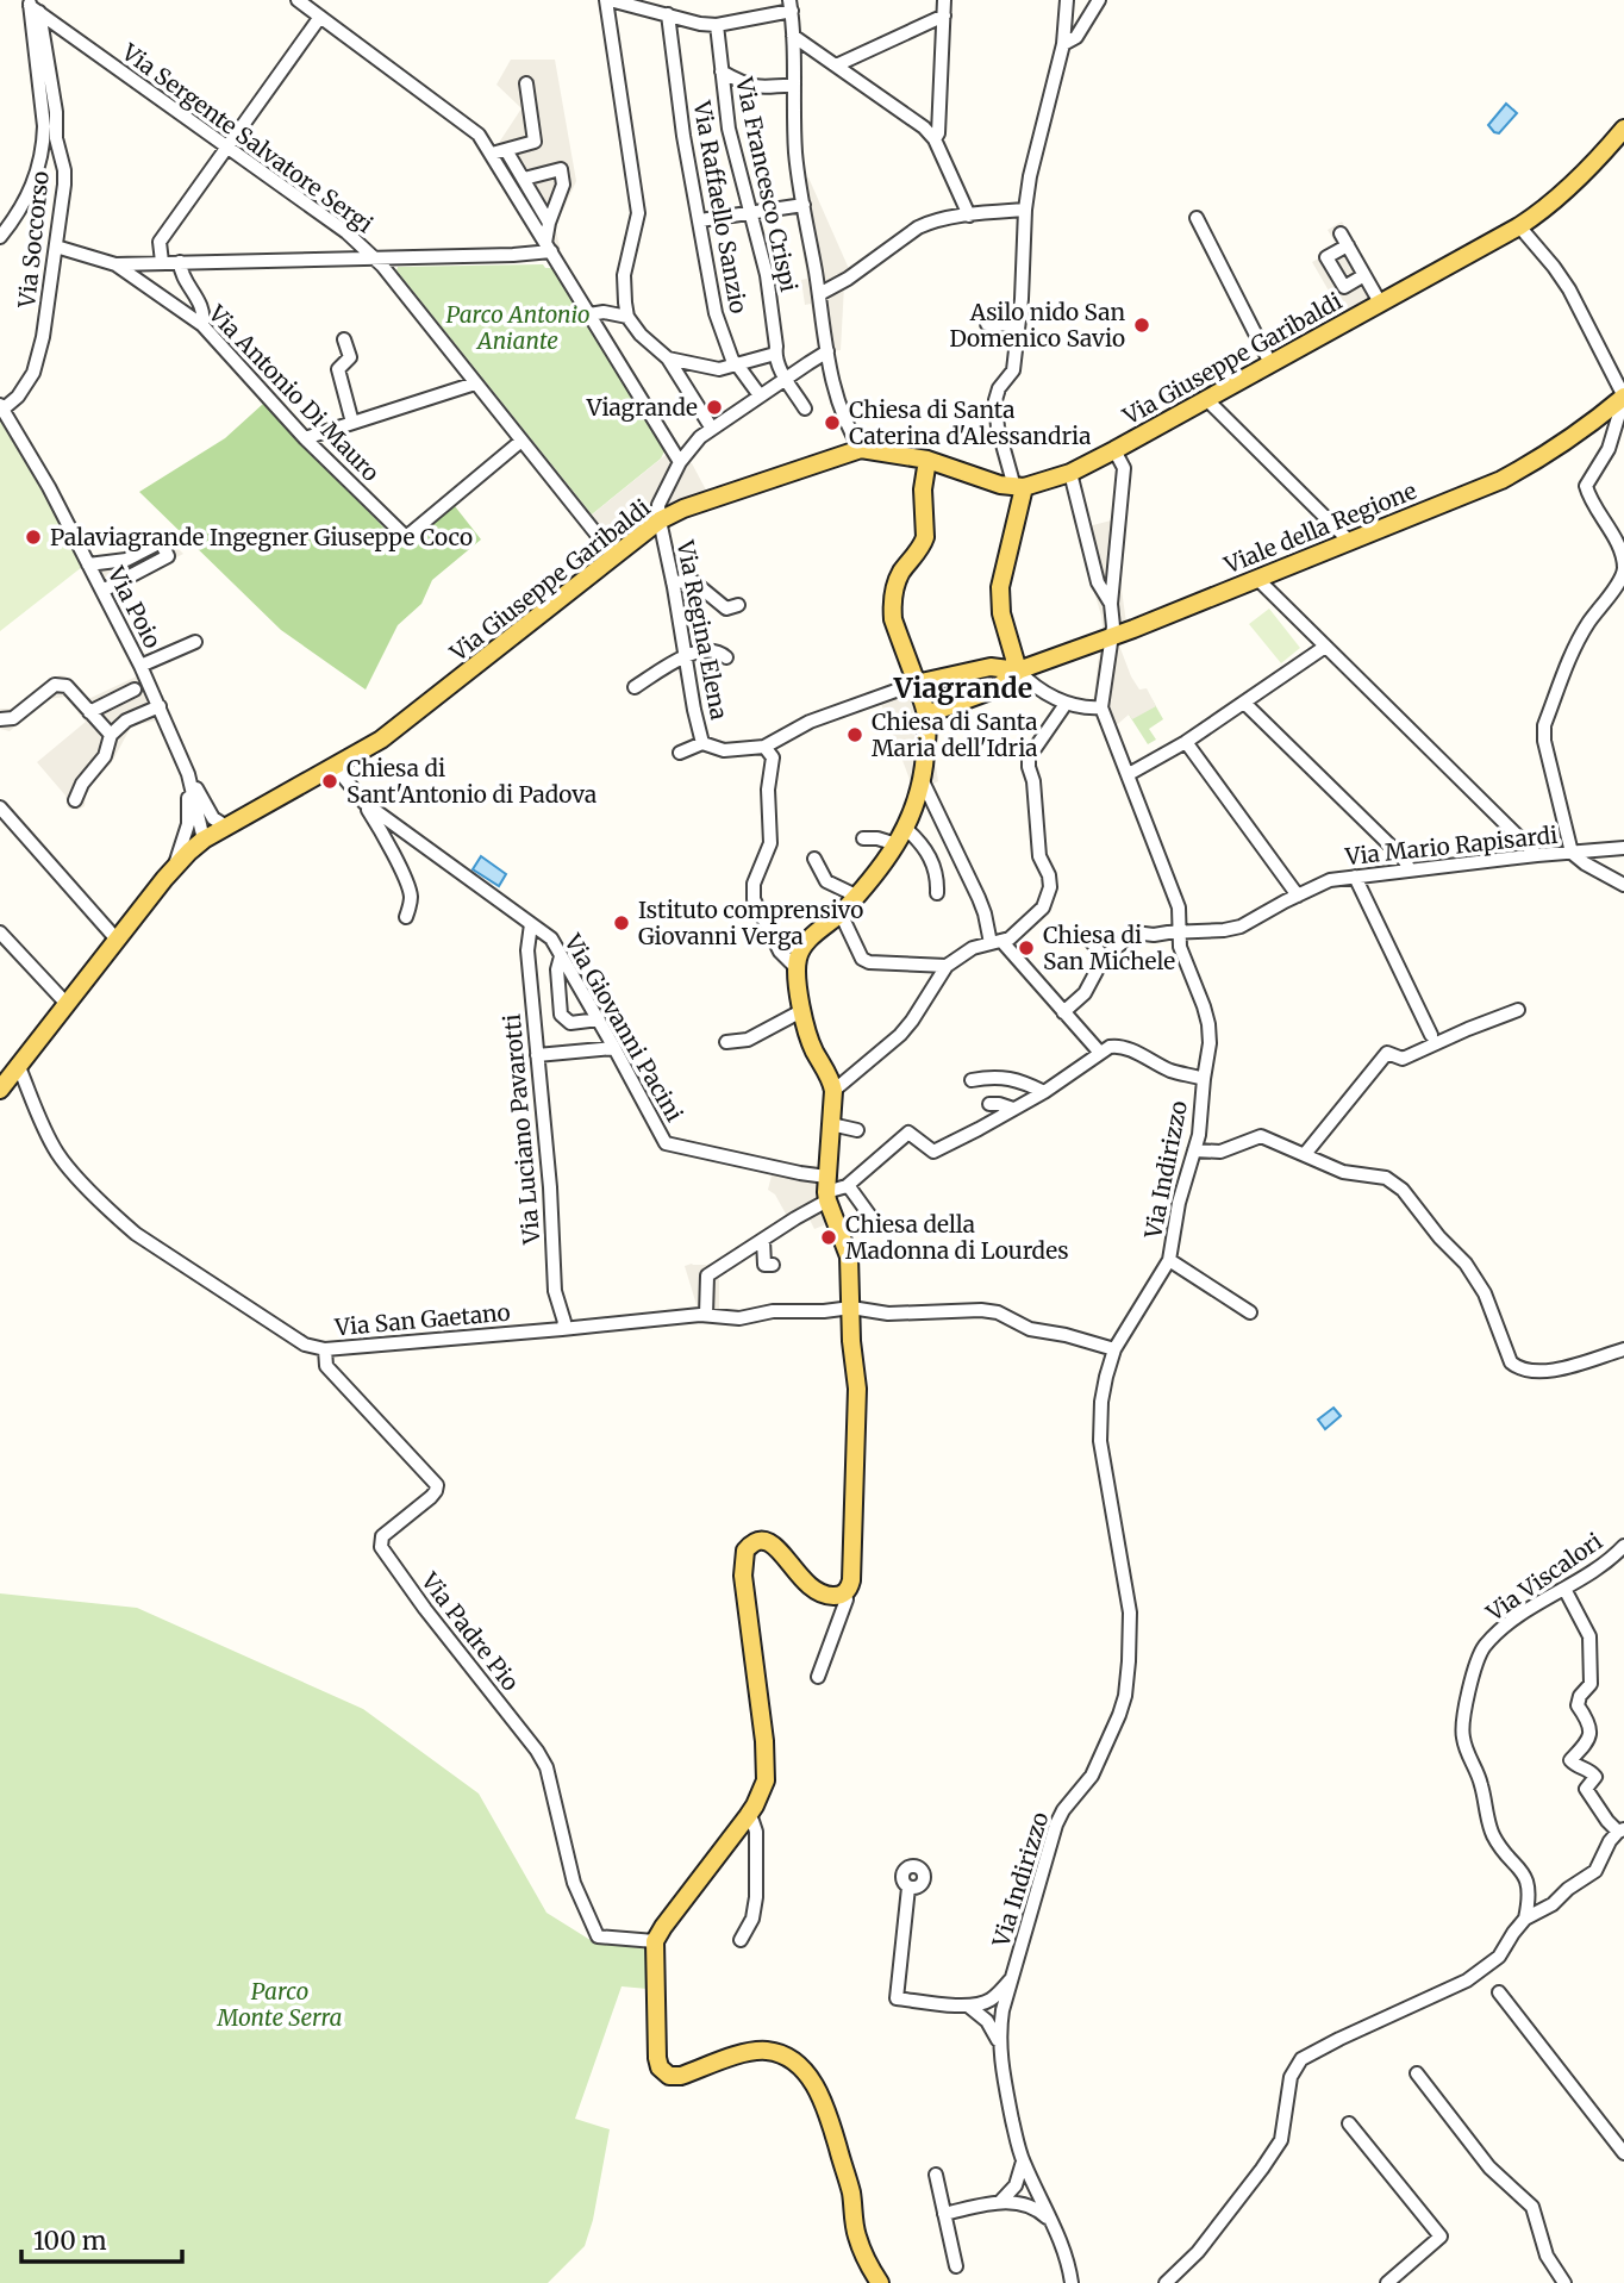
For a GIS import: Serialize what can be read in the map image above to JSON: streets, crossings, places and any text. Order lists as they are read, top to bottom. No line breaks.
{"streets":{"main road":["Via Giuseppe Garibaldi","Viale della Regione"],"street":["Via Sergente Salvatore Sergi","Via Francesco Crispi","Via Raffaello Sanzio","Via Soccorso","Via Antonio Di Mauro","Via Poio","Via Regina Elena","Via Mario Rapisardi","Via Giovanni Pacini","Via Luciano Pavarotti","Via Indirizzo","Via San Gaetano","Via Viscalori","Via Padre Pio"]},"crossings":[["Via Sergente Salvatore Sergi","Via Soccorso"],["Via Sergente Salvatore Sergi","Via Giuseppe Garibaldi"],["Via Sergente Salvatore Sergi","Via Antonio Di Mauro"],["Via Soccorso","Via Antonio Di Mauro"],["Via Soccorso","Via Poio"],["Via Giuseppe Garibaldi","Via Poio"],["Via Giuseppe Garibaldi","Via Regina Elena"],["Via Giuseppe Garibaldi","Via Giovanni Pacini"],["Via Giuseppe Garibaldi","Via San Gaetano"],["Via Mario Rapisardi","Via Indirizzo"],["Via Giovanni Pacini","Via Luciano Pavarotti"],["Via Luciano Pavarotti","Via San Gaetano"],["Via Indirizzo","Via San Gaetano"],["Via San Gaetano","Via Padre Pio"]],"districts":["Viagrande"],"parks":["Parco Antonio Aniante","Parco Monte Serra"],"places":["Asilo nido San Domenico Savio","Viagrande","Chiesa di Santa Caterina d'Alessandria","Palaviagrande Ingegner Giuseppe Coco","Chiesa di Santa Maria dell'Idria","Chiesa di Sant'Antonio di Padova","Istituto comprensivo Giovanni Verga","Chiesa di San Michele","Chiesa della Madonna di Lourdes"],"scale_bar":"100 m"}
